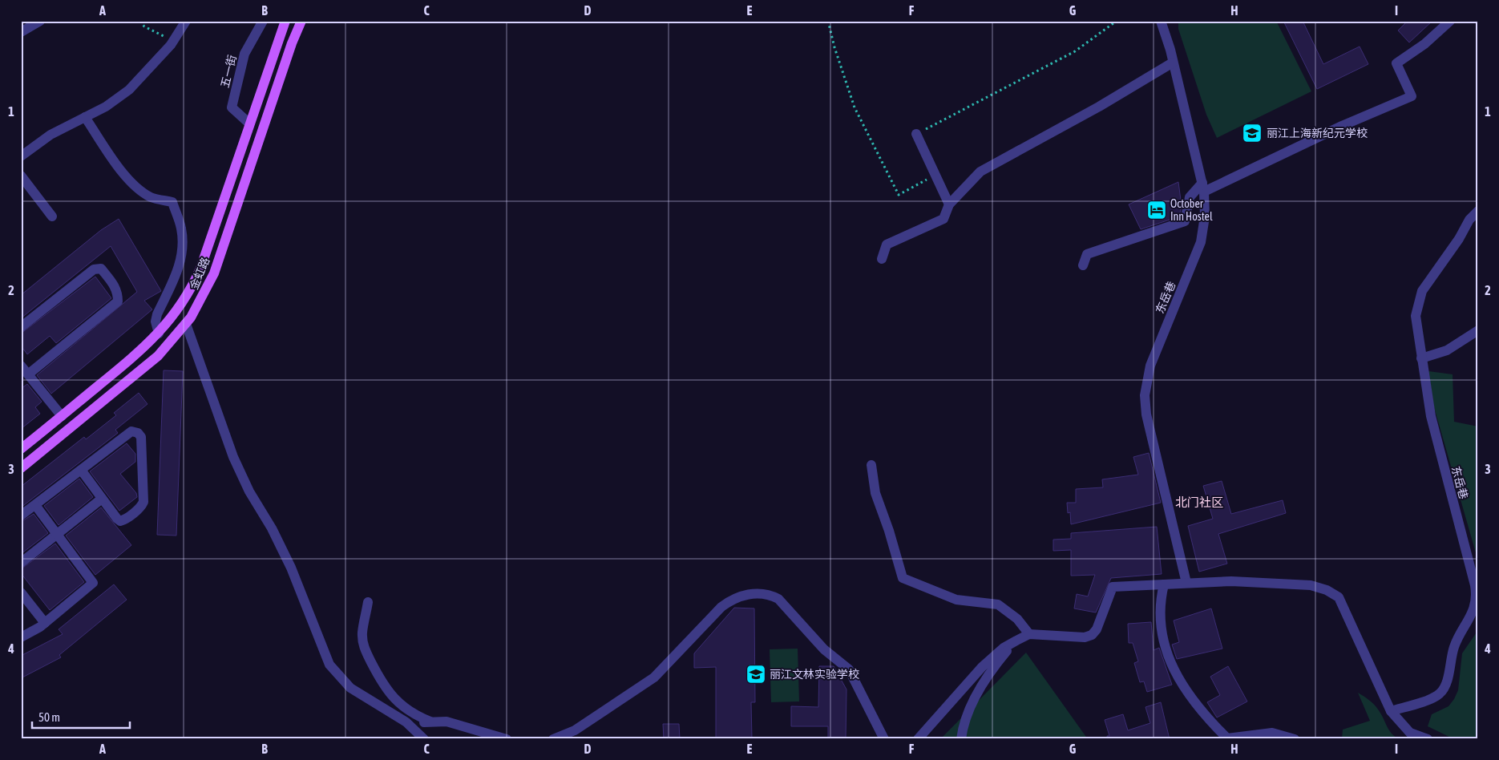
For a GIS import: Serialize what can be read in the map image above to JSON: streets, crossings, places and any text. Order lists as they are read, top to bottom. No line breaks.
{"streets":{"main road":["金虹路"],"street":["五一街","东岳巷"]},"crossings":[["五一街","金虹路"]],"districts":["北门社区"],"places":{"school or university":["丽江上海新纪元学校","丽江文林实验学校"],"hotel":["October Inn Hostel"]},"scale_bar":"50 m","grid":{"columns":["A","B","C","D","E","F","G","H","I"],"rows":["1","2","3","4"]}}
